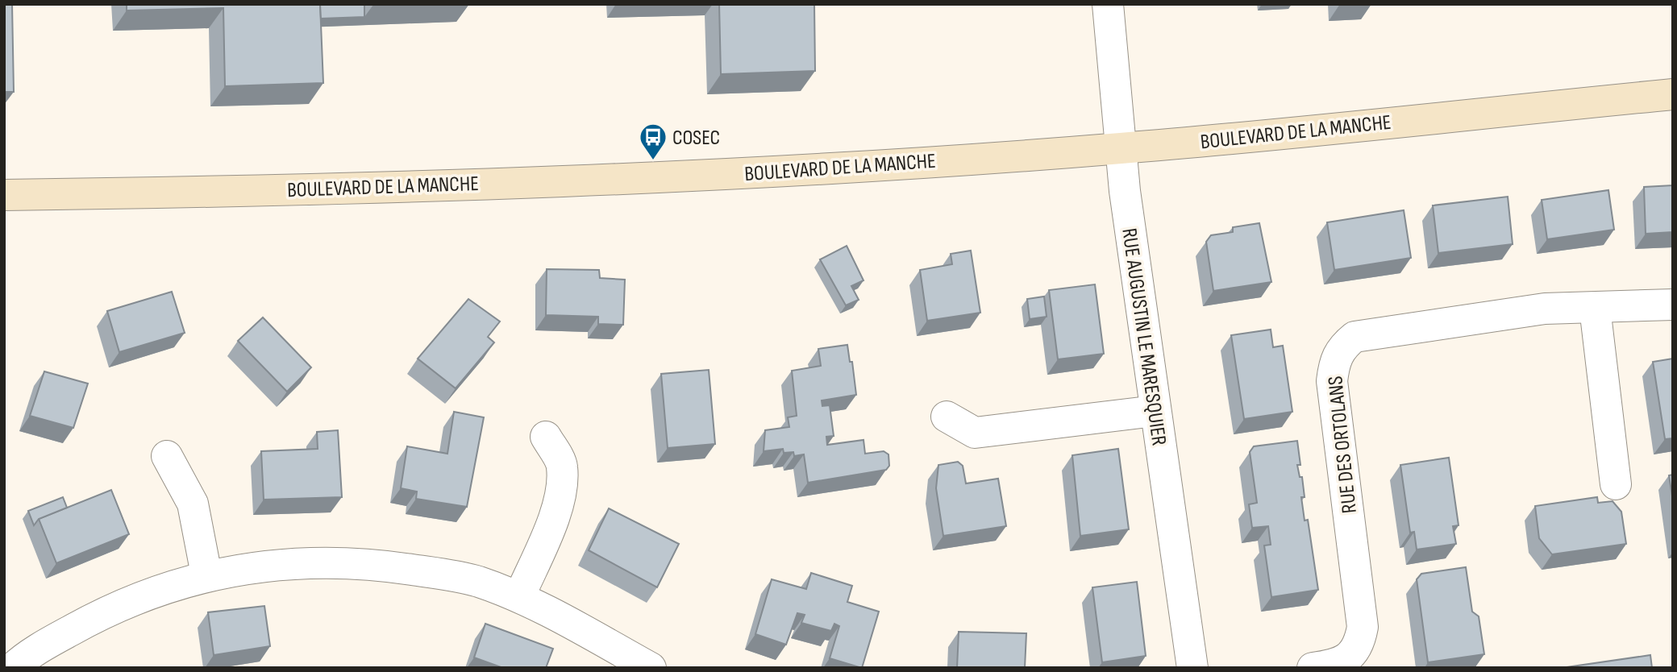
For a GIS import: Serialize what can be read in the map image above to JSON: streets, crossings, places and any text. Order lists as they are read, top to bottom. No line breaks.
{"streets":{"main road":["BOULEVARD DE LA MANCHE"],"street":["RUE AUGUSTIN LE MARESQUIER","RUE DES ORTOLANS"]},"crossings":[["BOULEVARD DE LA MANCHE","RUE AUGUSTIN LE MARESQUIER"]],"places":{"bus stop":["COSEC"]}}
